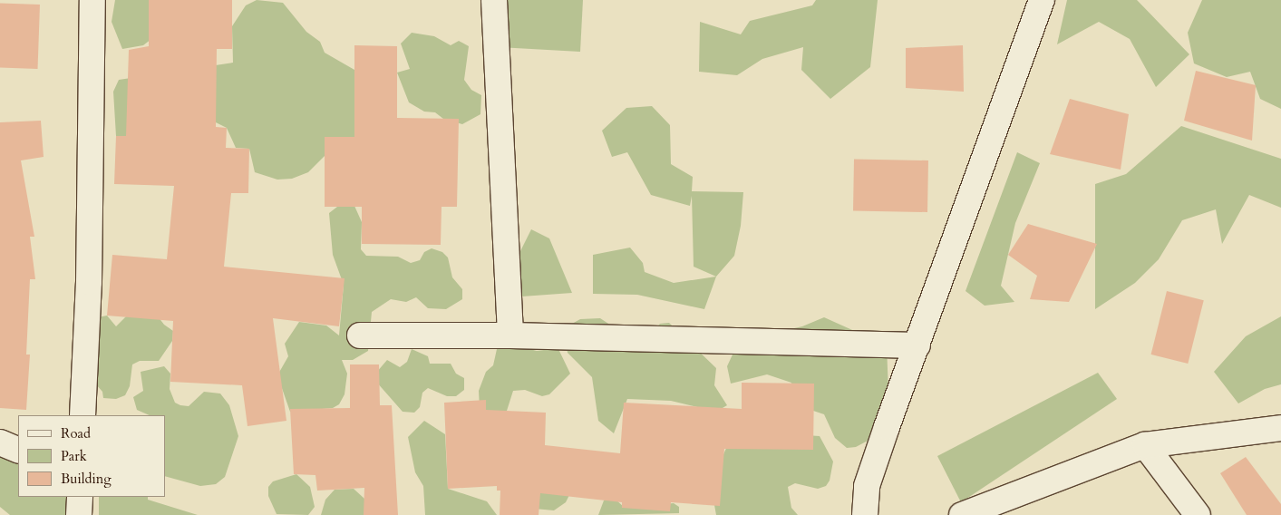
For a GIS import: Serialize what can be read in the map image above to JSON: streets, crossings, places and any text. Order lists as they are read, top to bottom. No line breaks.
{"legend":["Road","Park","Building"]}
